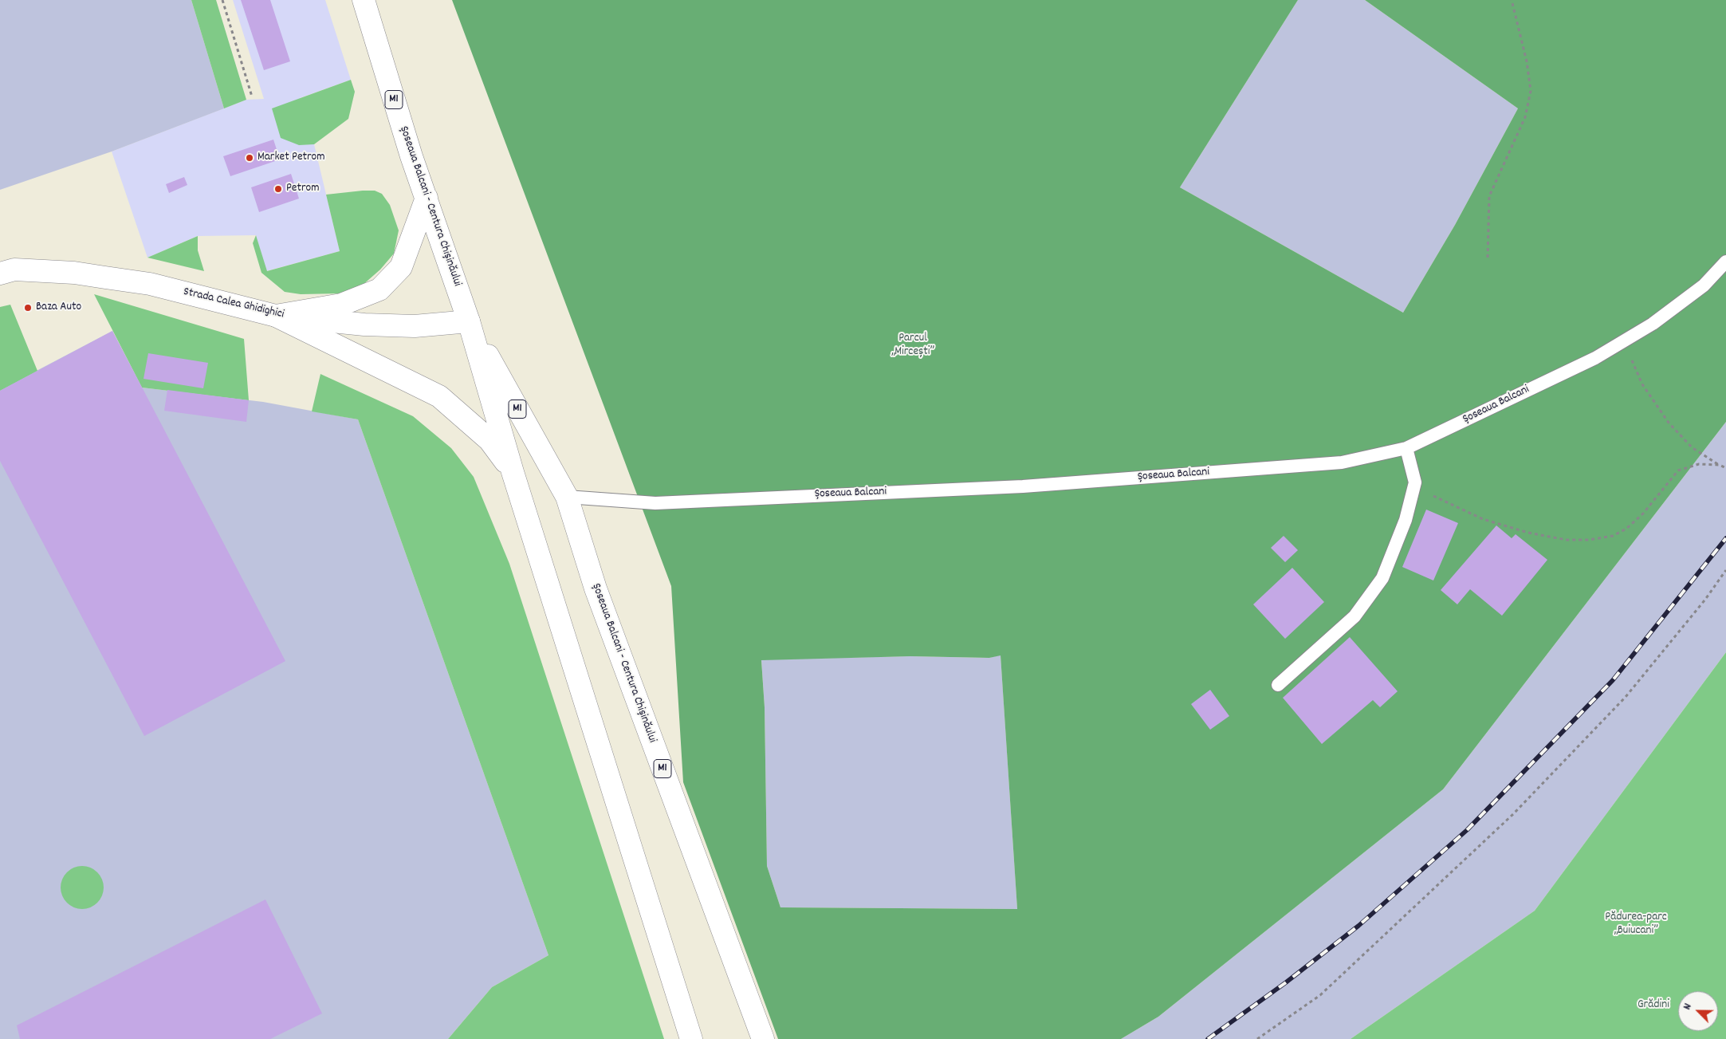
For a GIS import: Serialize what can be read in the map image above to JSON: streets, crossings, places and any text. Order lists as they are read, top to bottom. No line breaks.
{"streets":{"main road":["M1","Șoseaua Balcani - Centura Chișinăului","Strada Calea Ghidighici"],"lane":["Șoseaua Balcani"]},"crossings":[["Șoseaua Balcani - Centura Chișinăului","Strada Calea Ghidighici"],["Șoseaua Balcani - Centura Chișinăului","Șoseaua Balcani"]],"parks":["Parcul „Mircești”","Pădurea-parc „Buiucani”","Grădini"],"places":["Market Petrom","Petrom","Baza Auto"],"north":"top left"}
